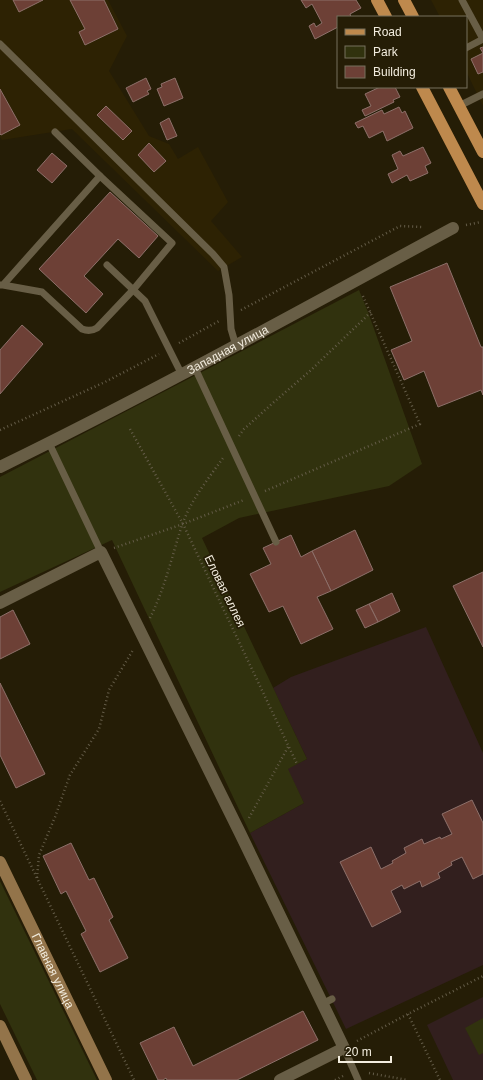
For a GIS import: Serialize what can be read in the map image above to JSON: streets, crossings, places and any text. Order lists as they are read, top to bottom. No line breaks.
{"streets":{"street":["Западная улица","Главная улица"],"path":["Еловая аллея"]},"legend":["Road","Park","Building"],"scale_bar":"20 m"}
